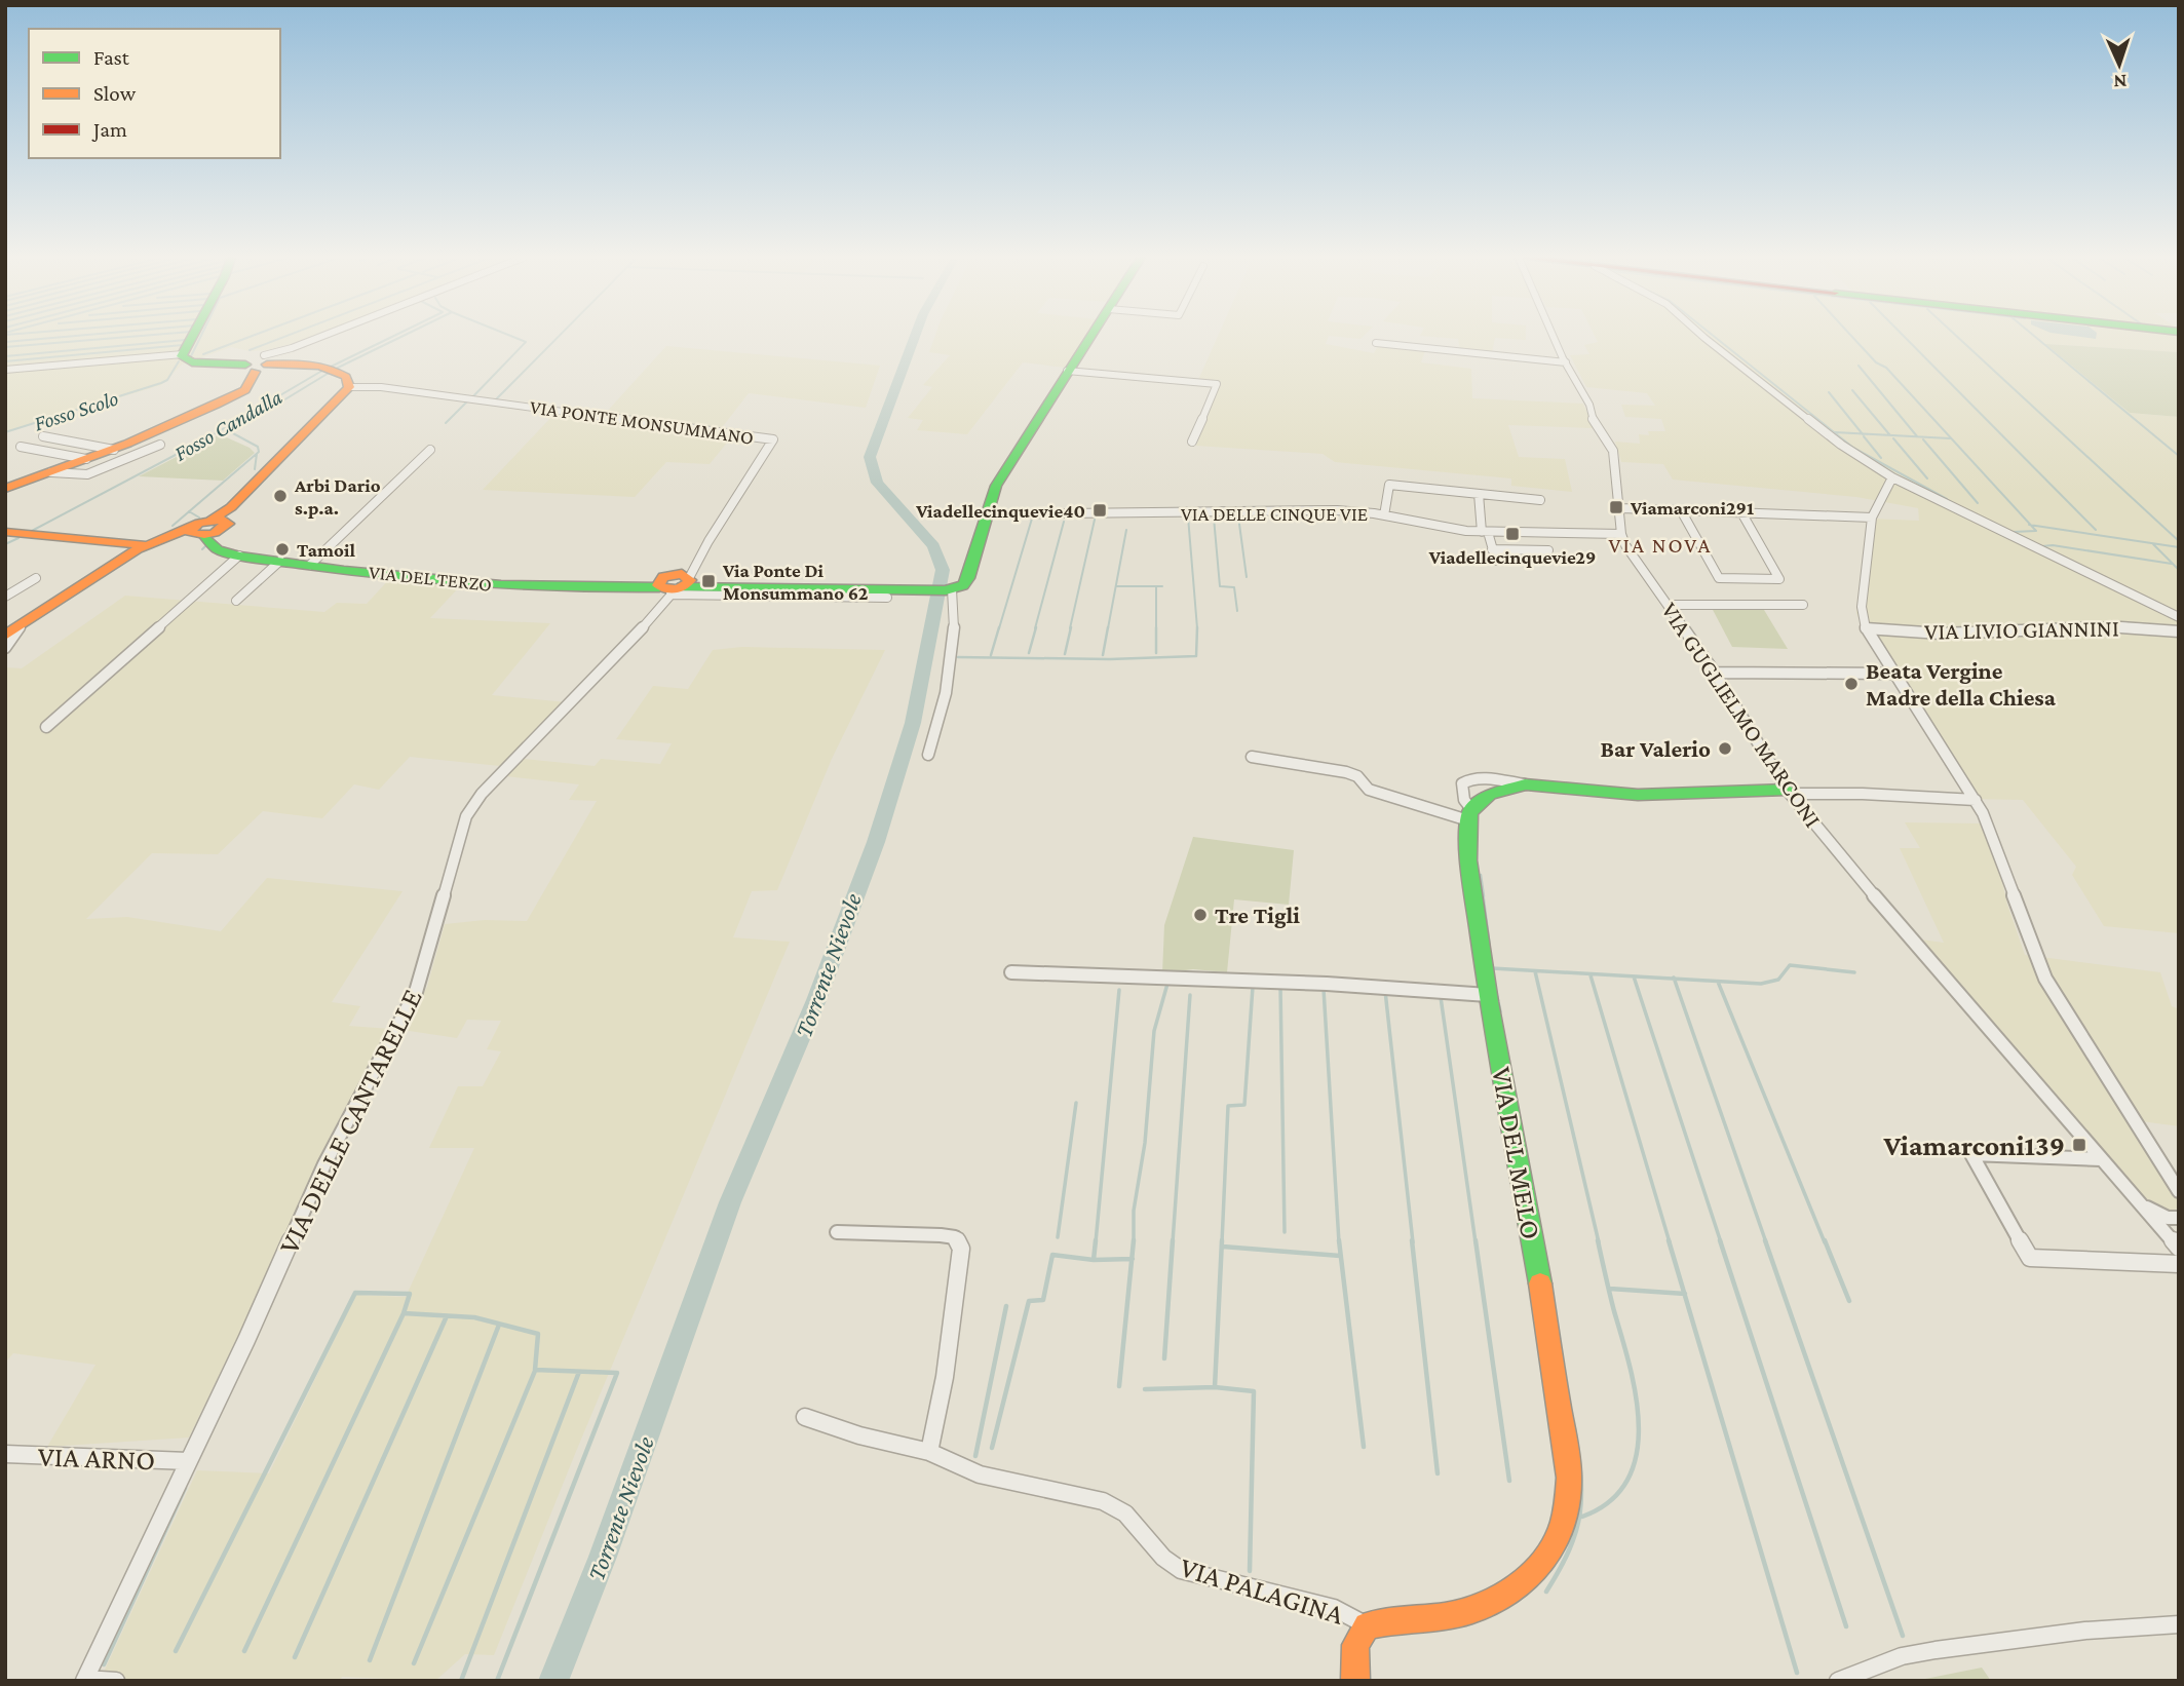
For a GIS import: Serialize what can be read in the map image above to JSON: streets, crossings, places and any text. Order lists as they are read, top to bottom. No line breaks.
{"streets":{"street":["VIA PONTE MONSUMMANO","VIA DELLE CINQUE VIE","VIA DEL TERZO","VIA LIVIO GIANNINI","VIA GUGLIELMO MARCONI","VIA DELLE CANTARELLE","VIA DEL MELO","VIA ARNO","VIA PALAGINA"]},"crossings":[["VIA PONTE MONSUMMANO","VIA DEL TERZO"],["VIA PONTE MONSUMMANO","VIA DELLE CANTARELLE"],["VIA DELLE CINQUE VIE","VIA GUGLIELMO MARCONI"],["VIA DEL TERZO","VIA DELLE CANTARELLE"],["VIA DELLE CANTARELLE","VIA ARNO"],["VIA DEL MELO","VIA PALAGINA"]],"districts":["VIA NOVA"],"water":["Fosso Scolo","Fosso Candalla","Torrente Nievole"],"places":{"other":["Arbi Dario s.p.a.","Tamoil","Beata Vergine Madre della Chiesa","Bar Valerio","Tre Tigli"],"transit":["Viamarconi291","Viadellecinquevie40","Viadellecinquevie29","Via Ponte Di Monsummano 62","Viamarconi139"]},"legend":["Fast","Slow","Jam"],"north":"bottom"}
